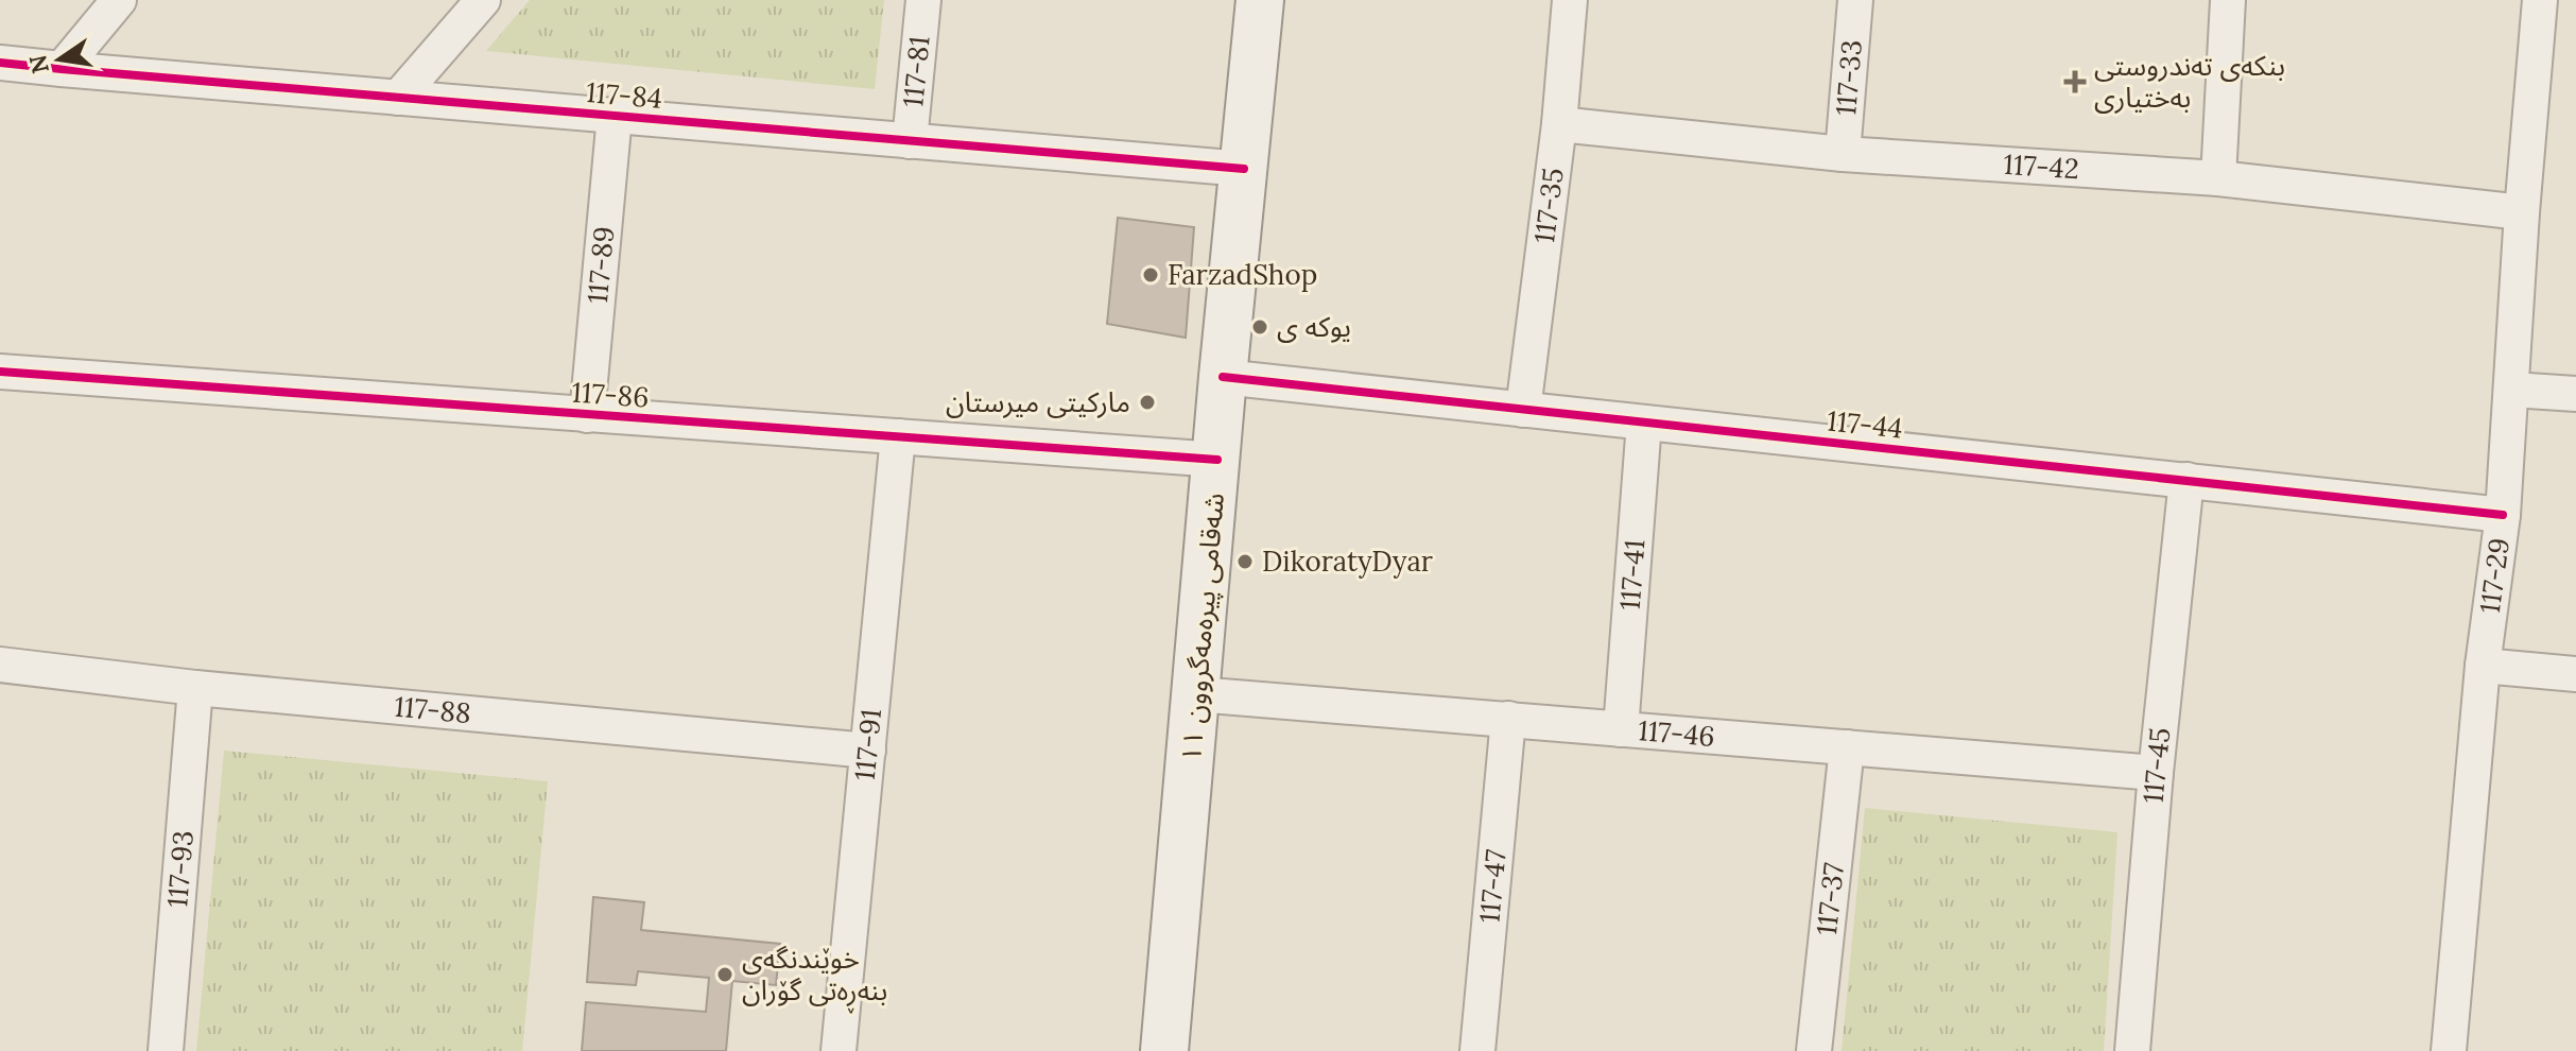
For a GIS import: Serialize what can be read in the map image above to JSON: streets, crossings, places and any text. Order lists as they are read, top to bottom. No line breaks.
{"streets":{"street":["117-81","117-33","117-84","117-42","117-35","117-89","117-86","117-44","117-41","117-29","شەقامی پیرەمەگروون ١١","117-88","117-46","117-91","117-45","117-93","117-47","117-37"]},"crossings":[["117-81","117-84"],["117-33","117-42"],["117-84","117-89"],["117-84","شەقامی پیرەمەگروون ١١"],["117-42","117-35"],["117-42","117-29"],["117-35","117-44"],["117-89","117-86"],["117-86","شەقامی پیرەمەگروون ١١"],["117-86","117-91"],["117-44","117-41"],["117-44","117-29"],["117-44","شەقامی پیرەمەگروون ١١"],["117-44","117-45"],["117-41","117-46"],["شەقامی پیرەمەگروون ١١","117-46"],["117-88","117-91"],["117-88","117-93"],["117-46","117-45"],["117-46","117-47"],["117-46","117-37"]],"places":{"health":["بنکەی تەندروستی بەختیاری"],"other":["FarzadShop","یوکه ی","مارکیتی میرستان","DikoratyDyar","خوێندنگەی بنەڕەتی گۆران"]},"north":"left"}
